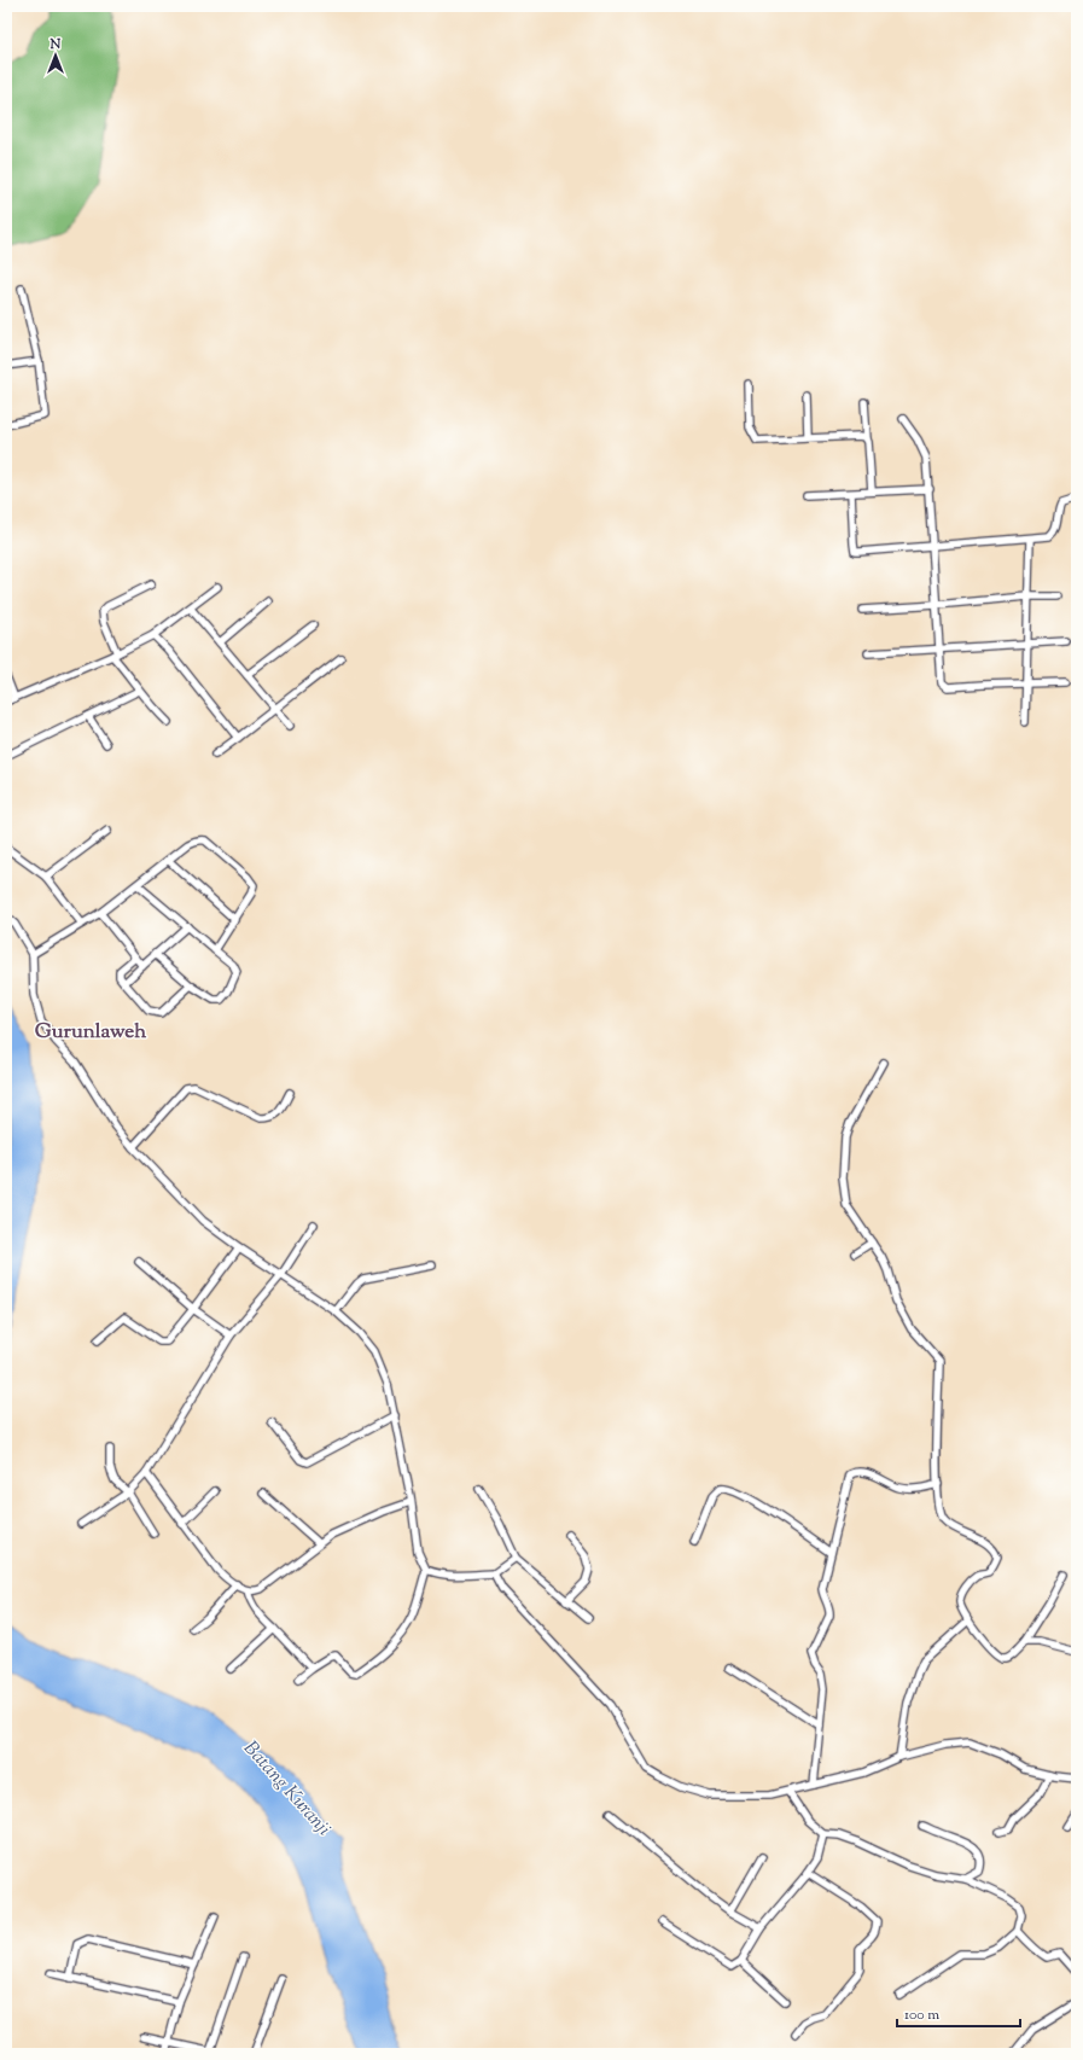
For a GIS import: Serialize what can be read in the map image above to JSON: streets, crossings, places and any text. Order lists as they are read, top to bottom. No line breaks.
{"districts":["Gurunlaweh"],"water":["Batang Kuranji"],"scale_bar":"100 m","north":"top"}
